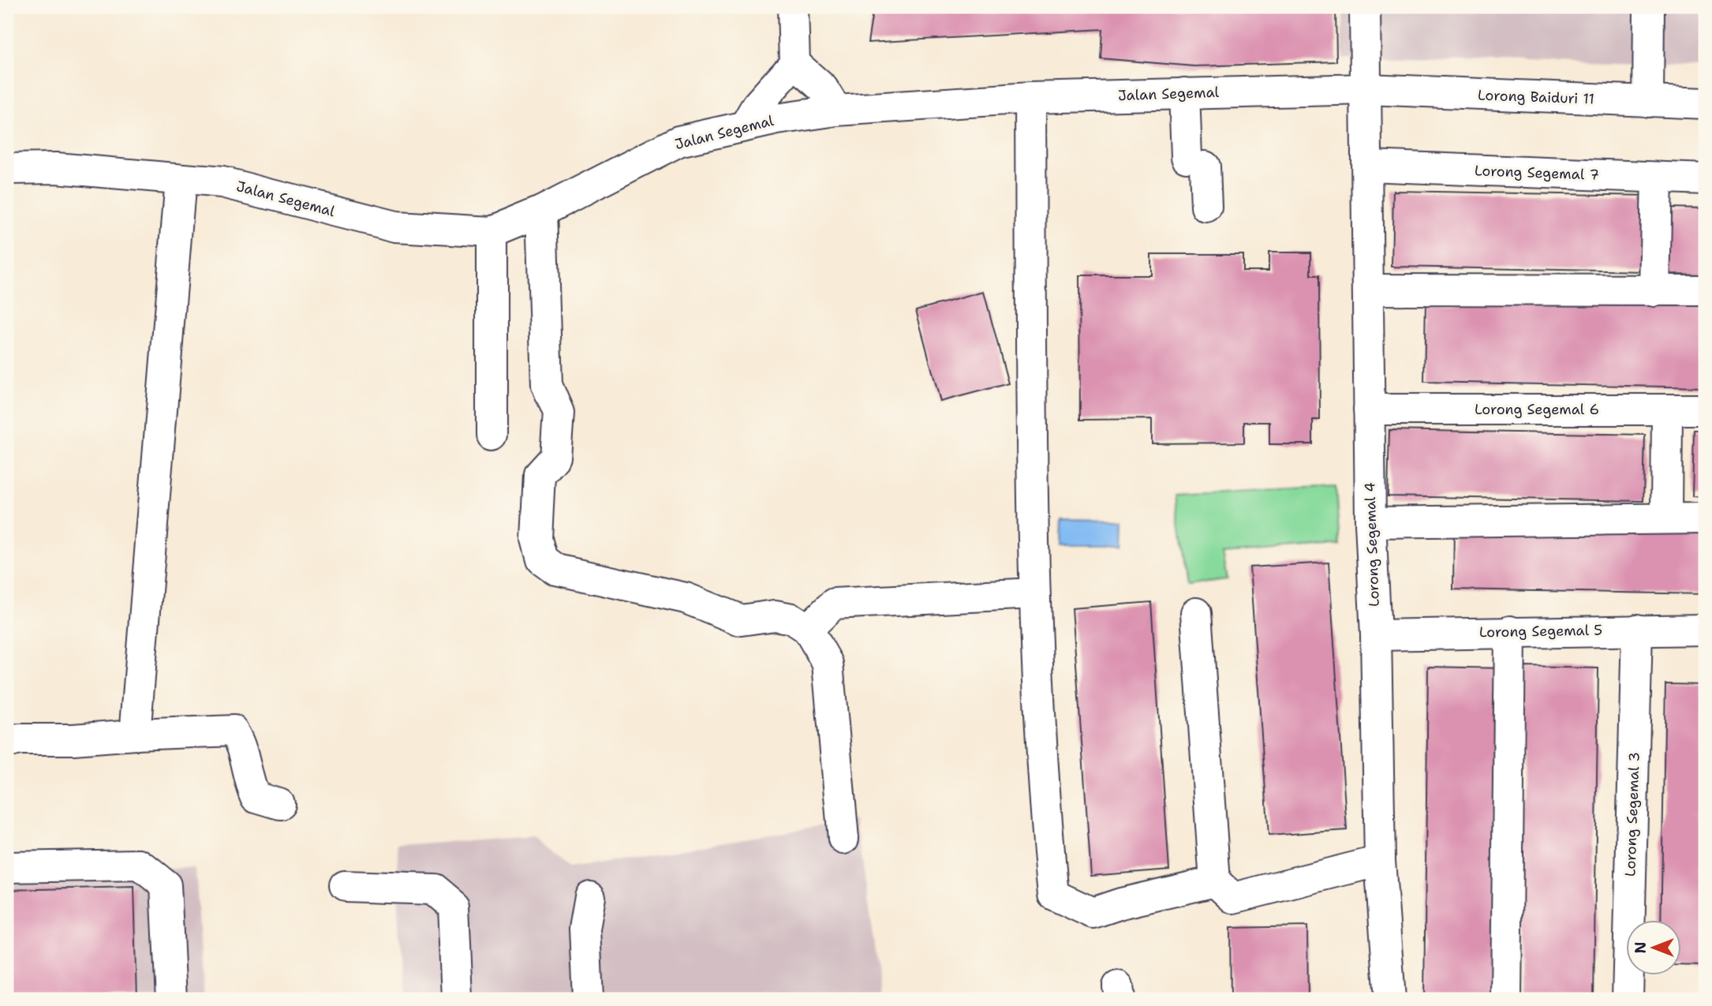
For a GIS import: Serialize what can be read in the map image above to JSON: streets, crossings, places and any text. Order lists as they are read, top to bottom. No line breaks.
{"streets":{"street":["Jalan Segemal","Lorong Baiduri 11","Lorong Segemal 7","Lorong Segemal 6","Lorong Segemal 4","Lorong Segemal 5","Lorong Segemal 3"]},"crossings":[["Jalan Segemal","Lorong Baiduri 11"],["Jalan Segemal","Lorong Segemal 4"],["Lorong Baiduri 11","Lorong Segemal 4"],["Lorong Segemal 7","Lorong Segemal 4"],["Lorong Segemal 6","Lorong Segemal 4"],["Lorong Segemal 4","Lorong Segemal 5"],["Lorong Segemal 5","Lorong Segemal 3"]],"north":"left"}
